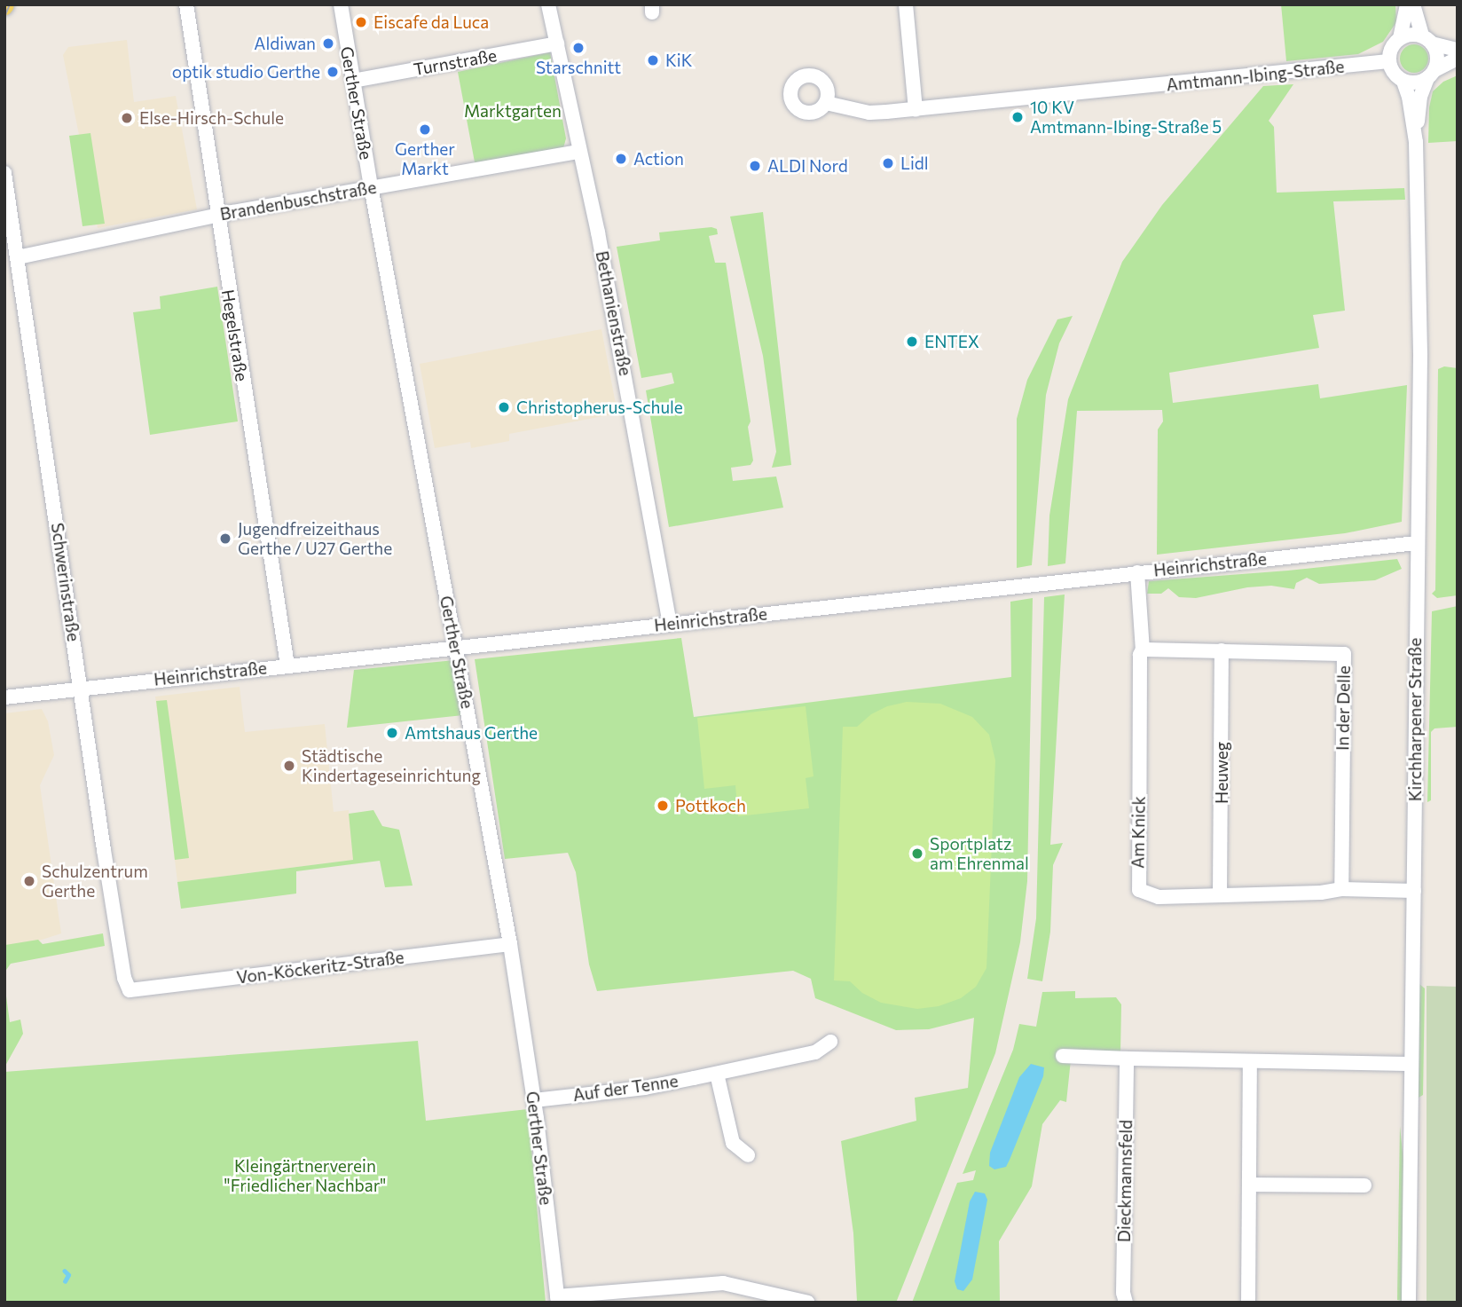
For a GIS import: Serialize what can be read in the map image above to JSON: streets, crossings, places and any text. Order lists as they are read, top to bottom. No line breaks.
{"streets":{"street":["Turnstraße","Amtmann-Ibing-Straße","Gerther Straße","Brandenbuschstraße","Bethanienstraße","Hegelstraße","Heinrichstraße","Schwerinstraße","In der Delle","Kirchharpener Straße","Heuweg","Am Knick","Von-Köckeritz-Straße","Auf der Tenne","Dieckmannsfeld"]},"crossings":[["Turnstraße","Gerther Straße"],["Turnstraße","Bethanienstraße"],["Amtmann-Ibing-Straße","Kirchharpener Straße"],["Gerther Straße","Brandenbuschstraße"],["Gerther Straße","Heinrichstraße"],["Gerther Straße","Von-Köckeritz-Straße"],["Gerther Straße","Auf der Tenne"],["Brandenbuschstraße","Bethanienstraße"],["Brandenbuschstraße","Hegelstraße"],["Brandenbuschstraße","Schwerinstraße"],["Bethanienstraße","Heinrichstraße"],["Hegelstraße","Heinrichstraße"],["Heinrichstraße","Schwerinstraße"],["Heinrichstraße","Kirchharpener Straße"],["Heinrichstraße","Am Knick"],["Schwerinstraße","Von-Köckeritz-Straße"],["In der Delle","Heuweg"],["In der Delle","Am Knick"],["Kirchharpener Straße","Am Knick"],["Heuweg","Am Knick"]],"parks":["Marktgarten","Kleingärtnerverein \"Friedlicher Nachbar\""],"places":["Eiscafe da Luca","Aldiwan","Starschnitt","KiK","optik studio Gerthe","10 KV Amtmann-Ibing-Straße 5","Else-Hirsch-Schule","Gerther Markt","Action","Lidl","ALDI Nord","ENTEX","Christopherus-Schule","Jugendfreizeithaus Gerthe / U27 Gerthe","Amtshaus Gerthe","Städtische Kindertageseinrichtung","Pottkoch","Sportplatz am Ehrenmal","Schulzentrum Gerthe"]}
